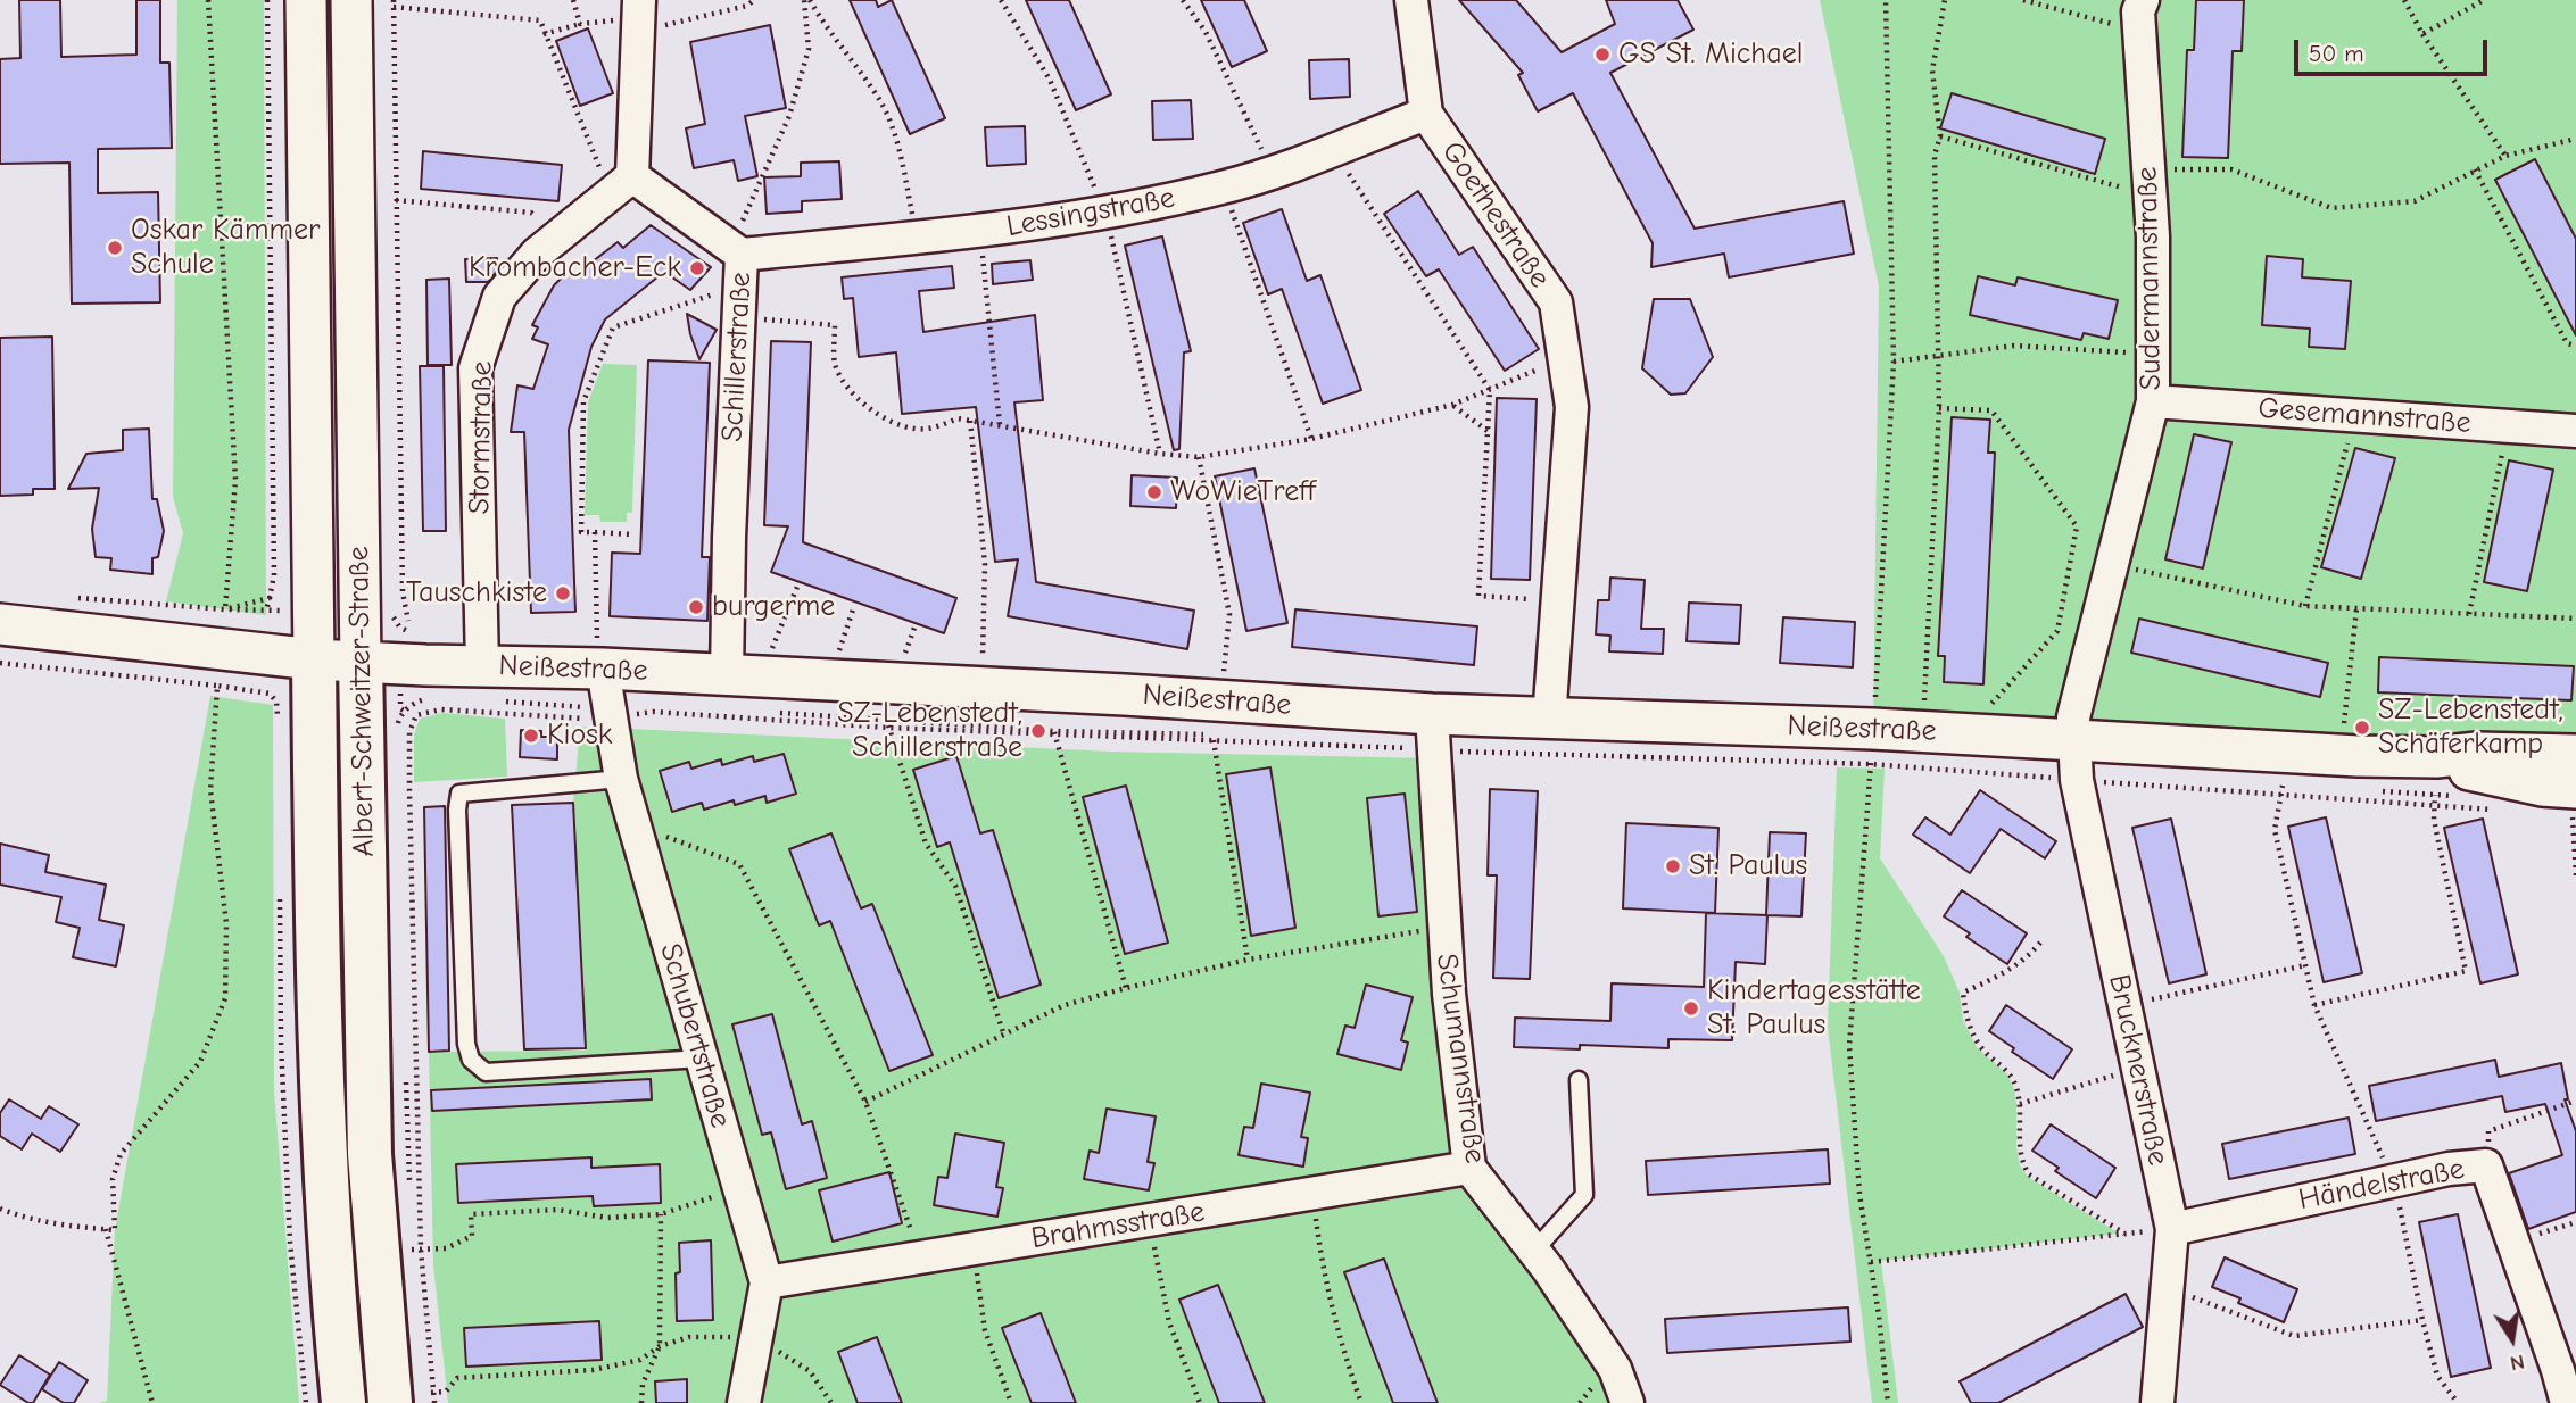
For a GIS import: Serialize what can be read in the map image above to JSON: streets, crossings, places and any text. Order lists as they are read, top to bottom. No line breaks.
{"streets":{"main road":["Albert-Schweitzer-Straße"],"street":["Lessingstraße","Goethestraße","Sudermannstraße","Schillerstraße","Gesemannstraße","Stormstraße","Neißestraße","Schubertstraße","Schumannstraße","Brucknerstraße","Händelstraße","Brahmsstraße"]},"crossings":[["Lessingstraße","Goethestraße"],["Lessingstraße","Schillerstraße"],["Goethestraße","Neißestraße"],["Sudermannstraße","Gesemannstraße"],["Sudermannstraße","Neißestraße"],["Sudermannstraße","Brucknerstraße"],["Schillerstraße","Stormstraße"],["Schillerstraße","Neißestraße"],["Stormstraße","Neißestraße"],["Neißestraße","Albert-Schweitzer-Straße"],["Neißestraße","Schubertstraße"],["Neißestraße","Schumannstraße"],["Neißestraße","Brucknerstraße"],["Schubertstraße","Brahmsstraße"],["Schumannstraße","Brahmsstraße"],["Brucknerstraße","Händelstraße"]],"places":["GS St. Michael","Oskar Kämmer Schule","Krombacher-Eck","WoWieTreff","Tauschkiste","burgerme","SZ-Lebenstedt, Schäferkamp","SZ-Lebenstedt, Schillerstraße","Kiosk","St. Paulus","Kindertagesstätte St. Paulus"],"scale_bar":"50 m","north":"bottom"}
